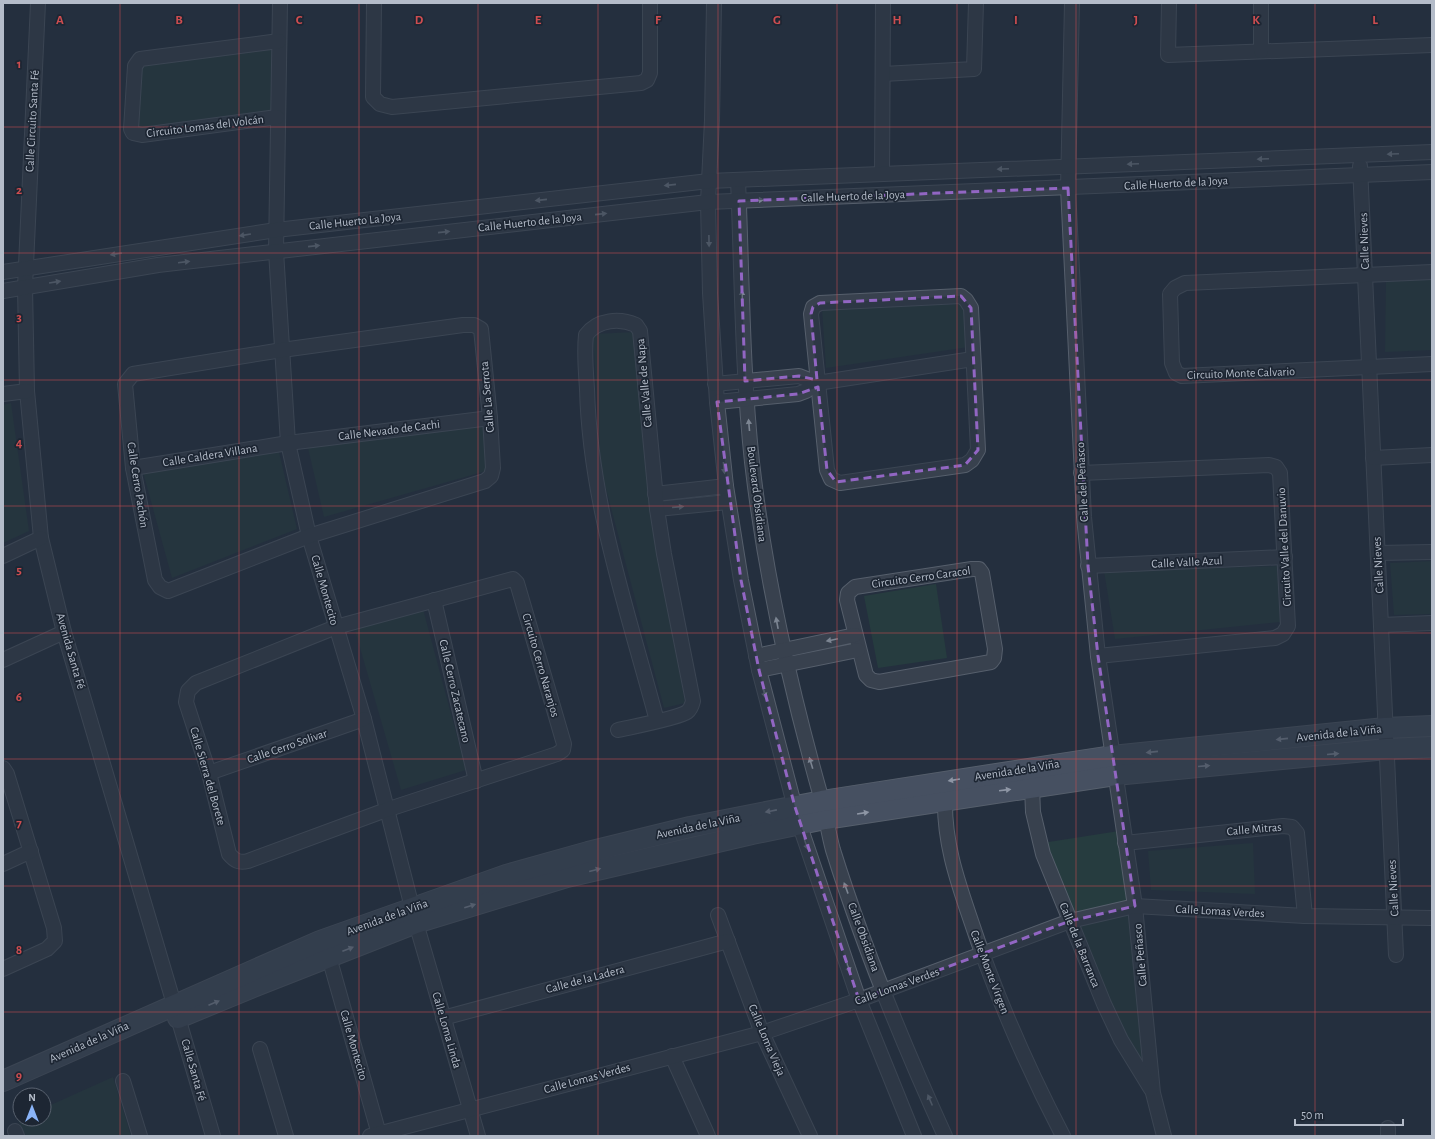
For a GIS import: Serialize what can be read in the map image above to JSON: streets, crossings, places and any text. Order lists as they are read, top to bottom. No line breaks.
{"streets":{"street":["Calle Circuito Santa Fé","Circuito Lomas del Volcán","Calle Huerto de la Joya","Calle Huerto La Joya","Calle Nieves","Circuito Monte Calvario","Calle Valle de Napa","Calle La Serrota","Calle Nevado de Cachi","Calle Caldera Villana","Calle del Peñasco","Calle Cerro Pachón","Boulevard Obsidiana","Circuito Valle del Danuvio","Calle Valle Azul","Circuito Cerro Caracol","Calle Montecito","Avenida Santa Fé","Circuito Cerro Naranjos","Calle Cerro Zacatecano","Avenida de la Viña","Calle Cerro Solivar","Calle Sierra del Borete","Calle Mitras","Calle Lomas Verdes","Calle Obsidiana","Calle de la Barranca","Calle Peñasco","Calle Monte Virgen","Calle de la Ladera","Calle Loma Linda","Calle Loma Vieja","Calle Santa Fé"]},"crossings":[["Calle Circuito Santa Fé","Calle Huerto La Joya"],["Calle Circuito Santa Fé","Avenida Santa Fé"],["Circuito Lomas del Volcán","Calle Montecito"],["Calle Huerto de la Joya","Calle Nieves"],["Calle Huerto de la Joya","Calle del Peñasco"],["Calle Huerto de la Joya","Boulevard Obsidiana"],["Calle Huerto de la Joya","Calle Montecito"],["Calle Huerto La Joya","Calle Nieves"],["Calle Huerto La Joya","Calle del Peñasco"],["Calle Huerto La Joya","Boulevard Obsidiana"],["Calle Huerto La Joya","Calle Montecito"],["Calle Nieves","Circuito Monte Calvario"],["Calle Nieves","Avenida de la Viña"],["Calle Nieves","Calle Lomas Verdes"],["Calle La Serrota","Calle Nevado de Cachi"],["Calle La Serrota","Calle Cerro Pachón"],["Calle La Serrota","Calle Montecito"],["Calle Nevado de Cachi","Calle Caldera Villana"],["Calle Nevado de Cachi","Calle Montecito"],["Calle Caldera Villana","Calle Cerro Pachón"],["Calle Caldera Villana","Calle Montecito"],["Calle del Peñasco","Circuito Valle del Danuvio"],["Calle del Peñasco","Calle Valle Azul"],["Calle del Peñasco","Avenida de la Viña"],["Calle del Peñasco","Calle Peñasco"],["Calle Cerro Pachón","Calle Montecito"],["Boulevard Obsidiana","Avenida de la Viña"],["Boulevard Obsidiana","Calle Obsidiana"],["Circuito Valle del Danuvio","Calle Valle Azul"],["Calle Montecito","Circuito Cerro Naranjos"],["Calle Montecito","Avenida de la Viña"],["Calle Montecito","Calle Cerro Solivar"],["Calle Montecito","Calle Sierra del Borete"],["Calle Montecito","Calle Lomas Verdes"],["Calle Montecito","Calle Loma Linda"],["Avenida Santa Fé","Avenida de la Viña"],["Avenida Santa Fé","Calle Santa Fé"],["Circuito Cerro Naranjos","Calle Cerro Zacatecano"],["Circuito Cerro Naranjos","Calle Sierra del Borete"],["Avenida de la Viña","Calle Obsidiana"],["Avenida de la Viña","Calle de la Barranca"],["Avenida de la Viña","Calle Peñasco"],["Avenida de la Viña","Calle Monte Virgen"],["Avenida de la Viña","Calle Loma Linda"],["Avenida de la Viña","Calle Santa Fé"],["Calle Cerro Solivar","Calle Sierra del Borete"],["Calle Mitras","Calle Lomas Verdes"],["Calle Mitras","Calle Peñasco"],["Calle Lomas Verdes","Calle Obsidiana"],["Calle Lomas Verdes","Calle de la Barranca"],["Calle Lomas Verdes","Calle Peñasco"],["Calle Lomas Verdes","Calle Monte Virgen"],["Calle Lomas Verdes","Calle Loma Linda"],["Calle Lomas Verdes","Calle Loma Vieja"],["Calle de la Barranca","Calle Peñasco"],["Calle de la Ladera","Calle Loma Linda"],["Calle de la Ladera","Calle Loma Vieja"]],"one_way":["Calle Huerto de la Joya"],"scale_bar":"50 m","north":"top","grid":{"columns":["A","B","C","D","E","F","G","H","I","J","K","L"],"rows":["1","2","3","4","5","6","7","8","9"]}}
